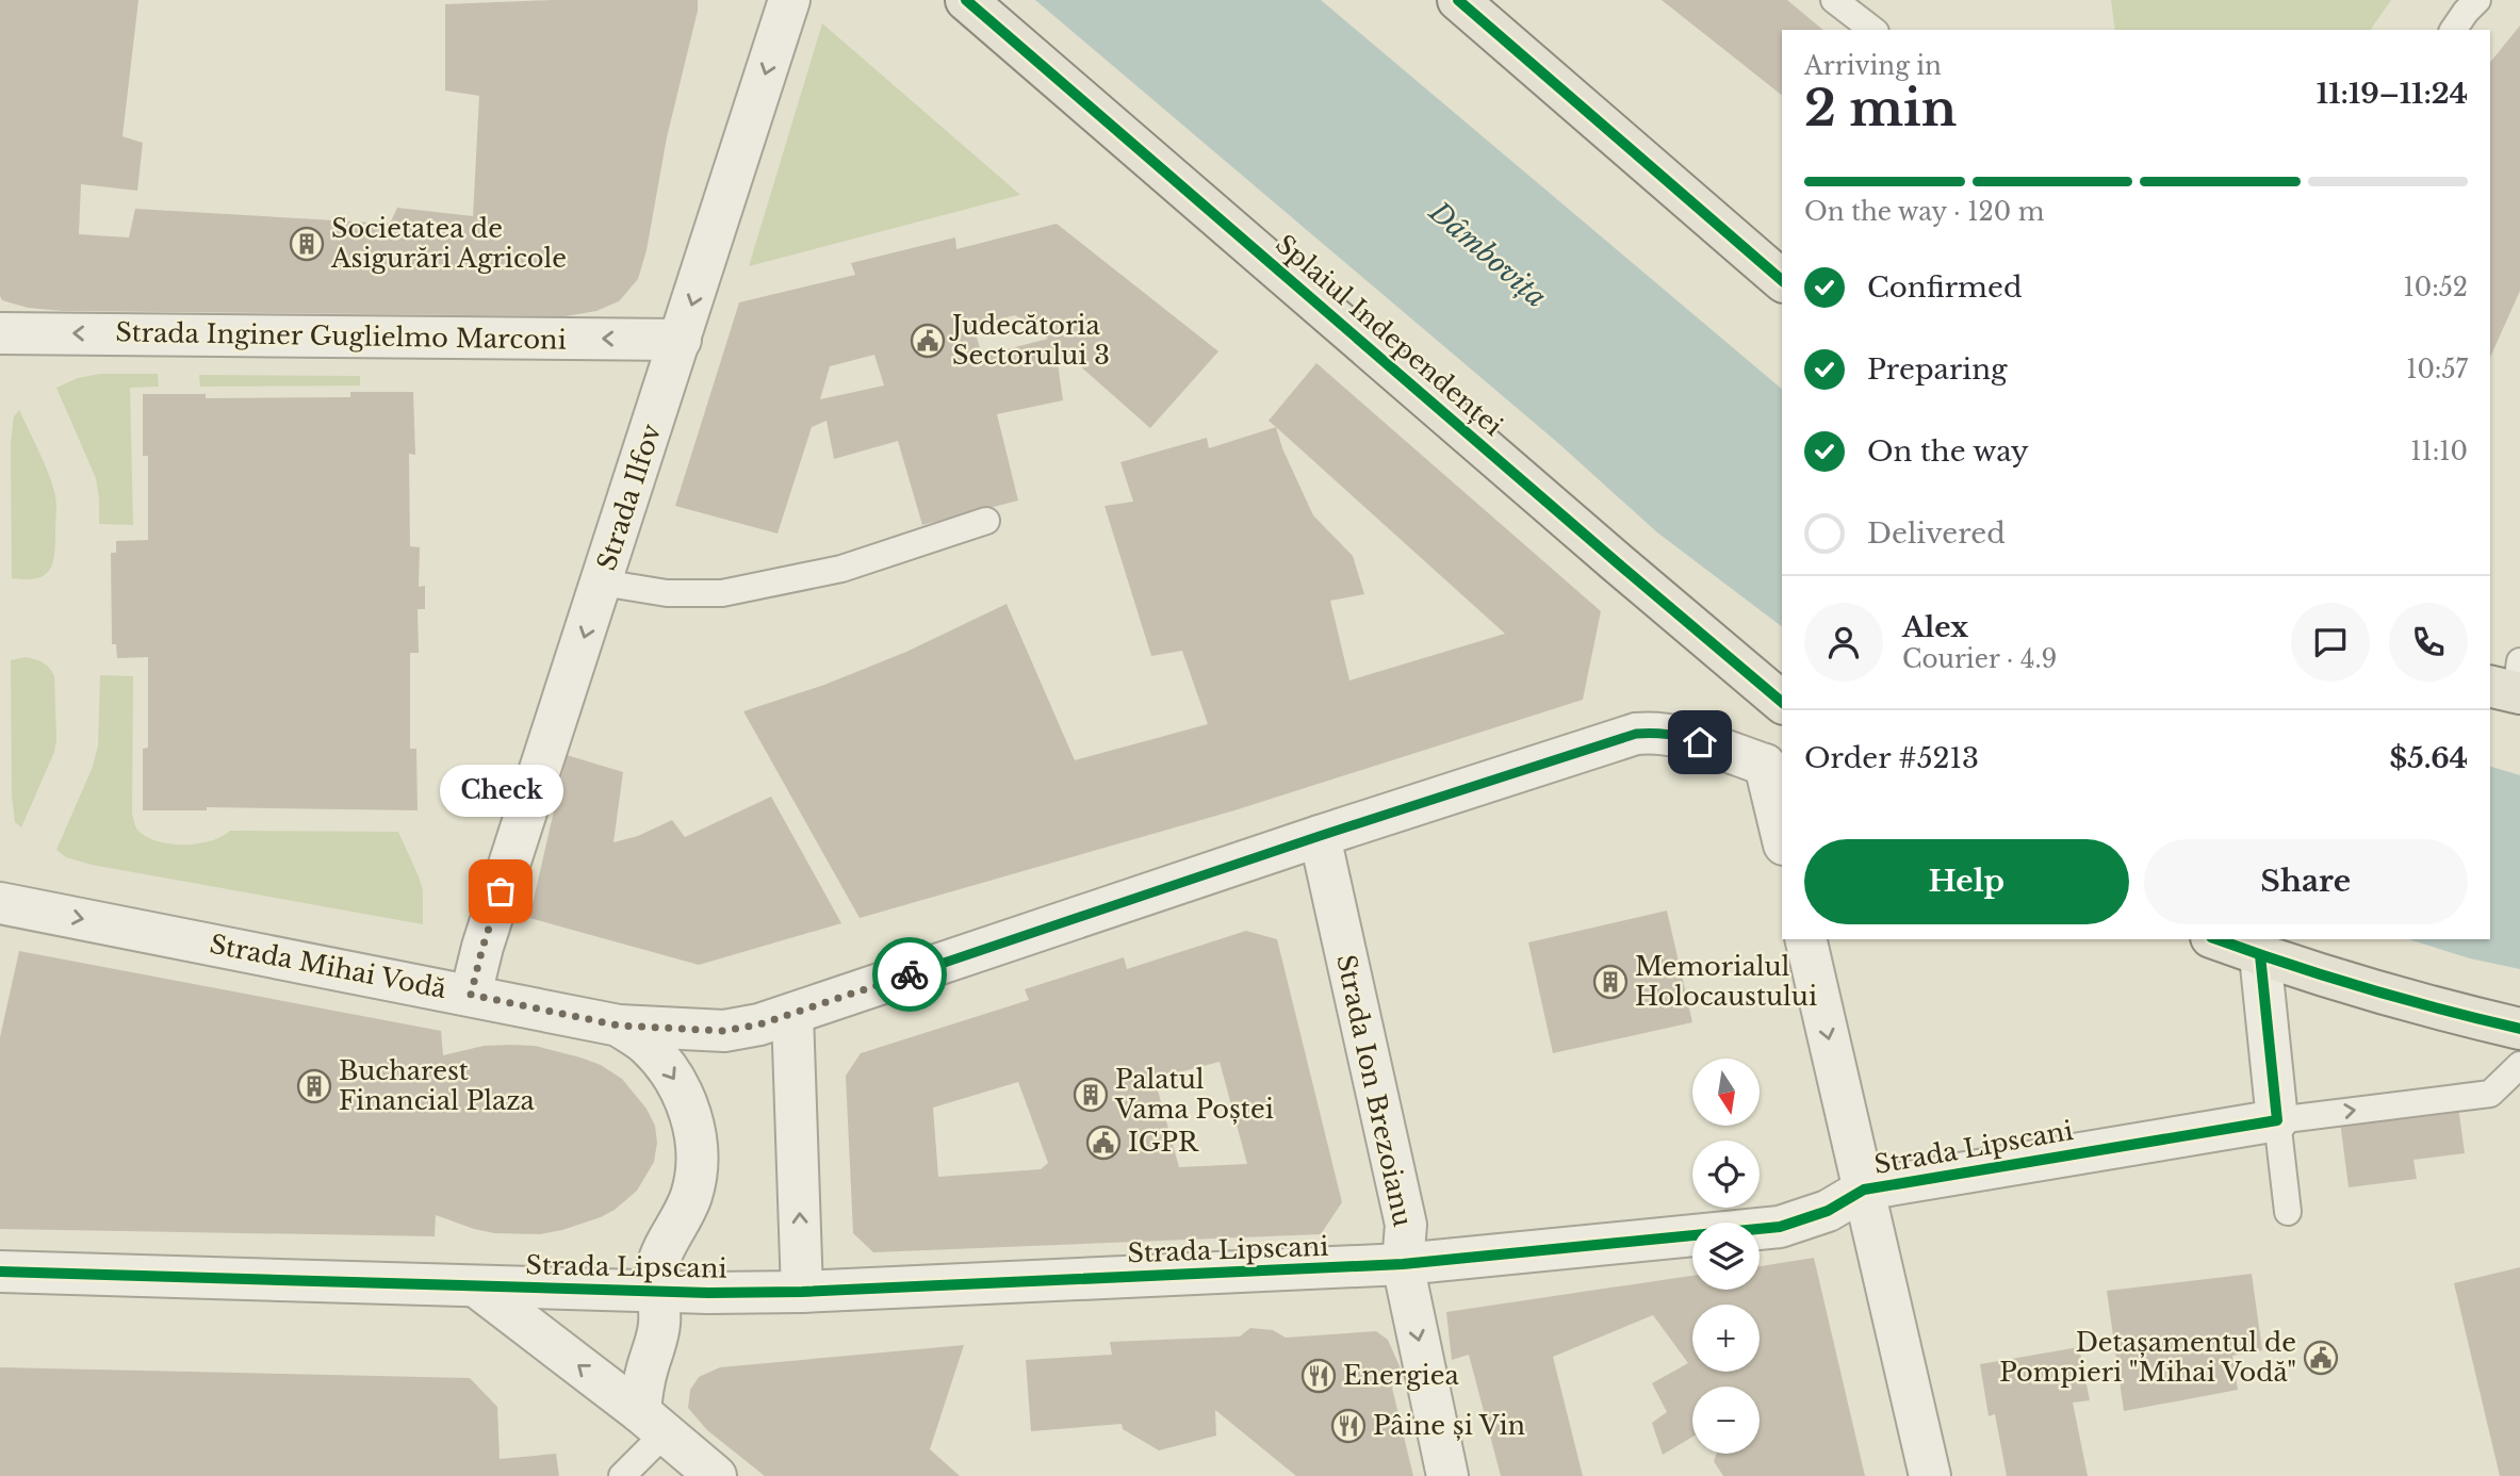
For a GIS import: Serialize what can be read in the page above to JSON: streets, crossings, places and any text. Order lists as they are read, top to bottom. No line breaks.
{"streets":{"main road":["Splaiul Independenței"],"street":["Strada Inginer Guglielmo Marconi","Strada Ilfov","Strada Mihai Vodă","Strada Ion Brezoianu","Strada Lipscani"]},"crossings":[["Strada Inginer Guglielmo Marconi","Strada Ilfov"],["Strada Ilfov","Strada Mihai Vodă"],["Strada Mihai Vodă","Strada Ion Brezoianu"],["Strada Ion Brezoianu","Strada Lipscani"]],"one_way":["Strada Inginer Guglielmo Marconi","Strada Ilfov"],"water":["Dâmbovița"],"places":{"building":["Societatea de Asigurări Agricole","Memorialul Holocaustului","Bucharest Financial Plaza","Palatul Vama Poștei"],"public building":["Judecătoria Sectorului 3","IGPR","Detașamentul de Pompieri \"Mihai Vodă\""],"other":["Check"],"restaurant":["Energiea","Pâine și Vin"]},"north":"bottom","page":{"heading":["2 min","Arriving in","11:19–11:24"],"panel":["Alex","Courier · 4.9","Order #5213","$5.64"],"bar":"On the way · 120 m","list":[["Confirmed","10:52"],["Preparing","10:57"],["On the way","11:10"],"Delivered"],"bubble":"Check","buttons":["Help","Share"],"map_buttons":["+","−"]}}
